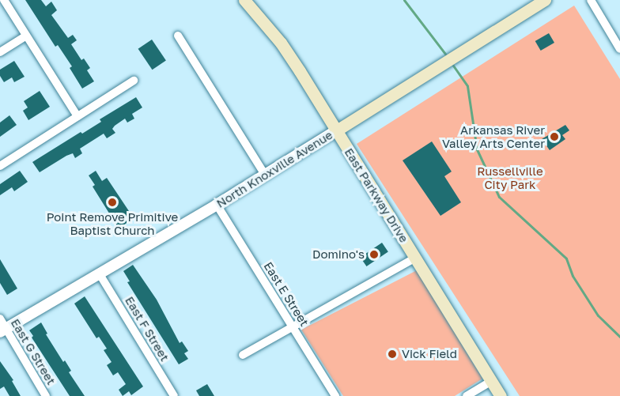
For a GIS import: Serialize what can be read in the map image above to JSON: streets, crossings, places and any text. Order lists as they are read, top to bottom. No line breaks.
{"streets":{"main road":["North Knoxville Avenue","East Parkway Drive"],"street":["East E Street","East F Street","East G Street"]},"crossings":[["North Knoxville Avenue","East Parkway Drive"],["North Knoxville Avenue","East E Street"],["North Knoxville Avenue","East F Street"],["North Knoxville Avenue","East G Street"]],"parks":["Russellville City Park"],"places":["Arkansas River Valley Arts Center","Point Remove Primitive Baptist Church","Domino's","Vick Field"]}
